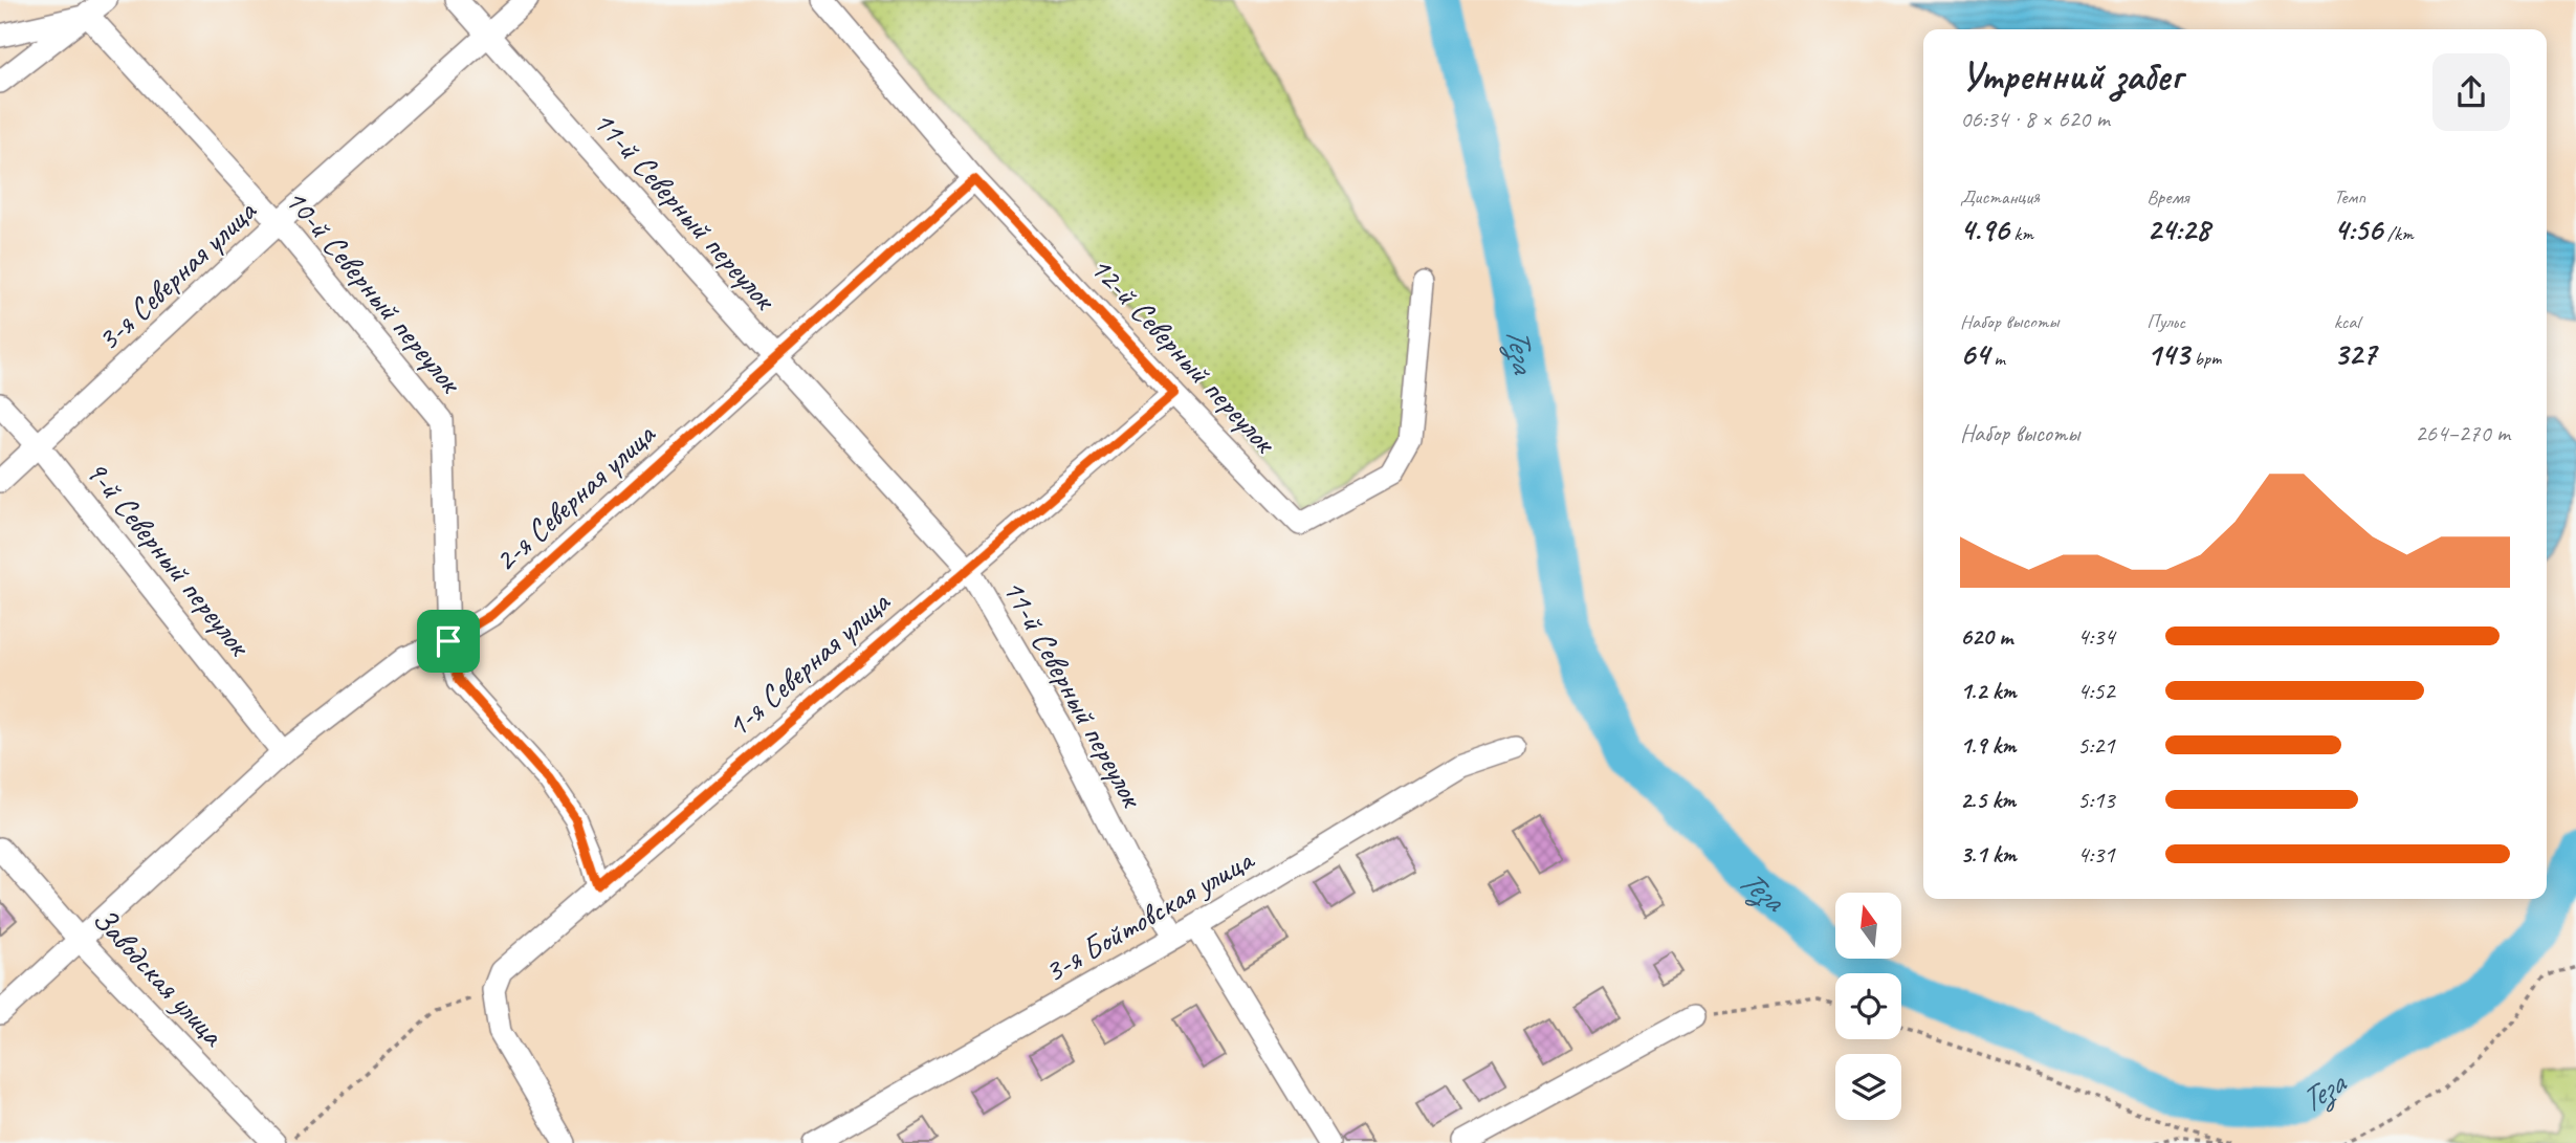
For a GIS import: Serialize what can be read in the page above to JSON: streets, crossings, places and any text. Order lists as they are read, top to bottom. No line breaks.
{"streets":{"street":["11-й Северный переулок","3-я Северная улица","10-й Северный переулок","12-й Северный переулок","2-я Северная улица","9-й Северный переулок","1-я Северная улица","3-я Бойтовская улица","Заводская улица"]},"crossings":[["11-й Северный переулок","3-я Северная улица"],["11-й Северный переулок","2-я Северная улица"],["11-й Северный переулок","1-я Северная улица"],["11-й Северный переулок","3-я Бойтовская улица"],["3-я Северная улица","10-й Северный переулок"],["3-я Северная улица","9-й Северный переулок"],["10-й Северный переулок","2-я Северная улица"],["10-й Северный переулок","1-я Северная улица"],["12-й Северный переулок","2-я Северная улица"],["12-й Северный переулок","1-я Северная улица"],["2-я Северная улица","9-й Северный переулок"],["2-я Северная улица","Заводская улица"]],"water":["Теза"],"north":"top","page":{"heading":["Утренний забег","06:34 · 8 × 620 m"],"stats":[["Дистанция","4.96 km"],["Время","24:28"],["Темп","4:56 /km"],["Набор высоты","64 m"],["Пульс","143 bpm"],["kcal","327"]],"chart":["Набор высоты","264–270 m"],"list":[{"name":"620 m","note":"4:34"},{"name":"1.2 km","note":"4:52"},{"name":"1.9 km","note":"5:21"},{"name":"2.5 km","note":"5:13"},{"name":"3.1 km","note":"4:31"}]}}
